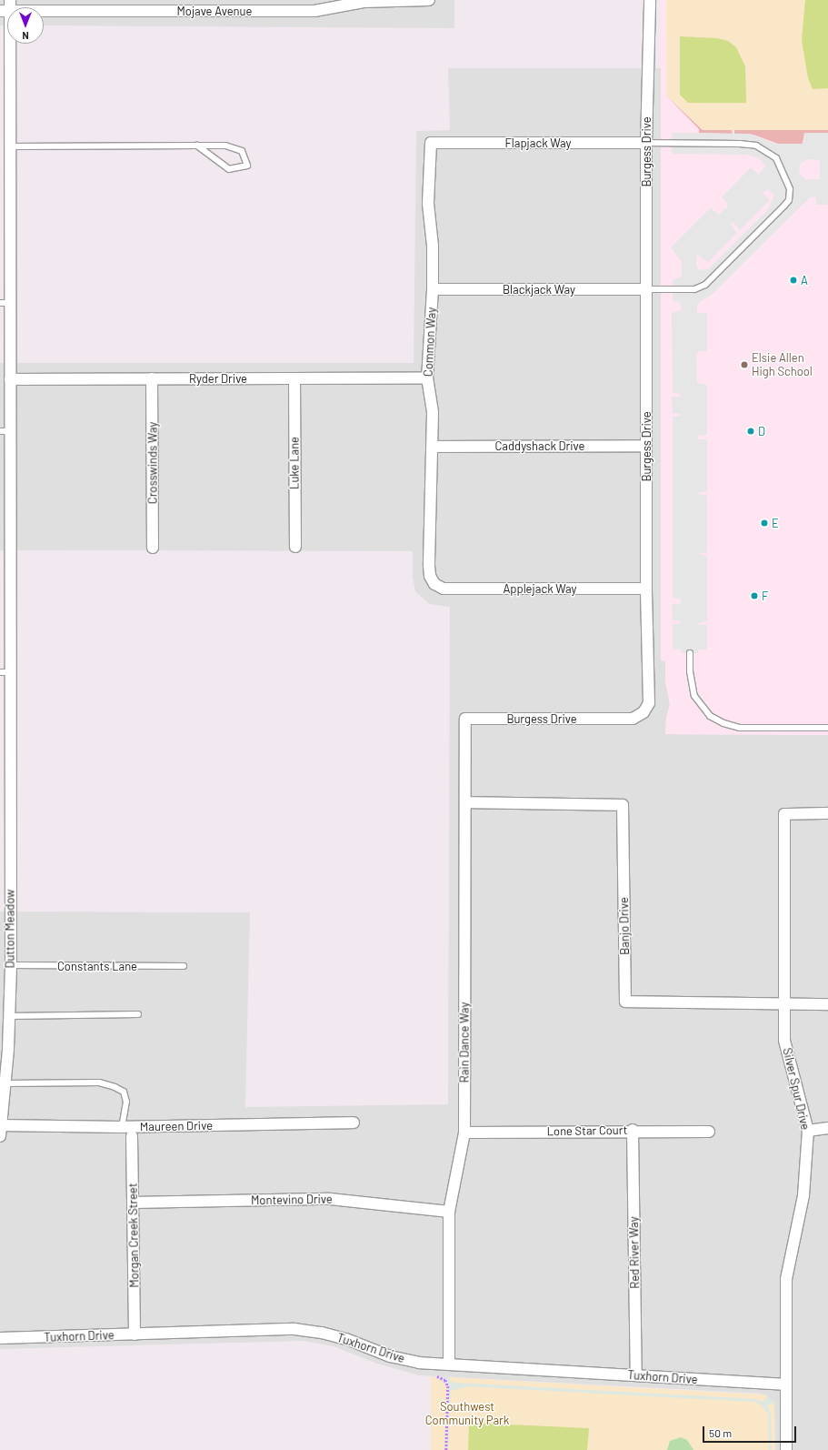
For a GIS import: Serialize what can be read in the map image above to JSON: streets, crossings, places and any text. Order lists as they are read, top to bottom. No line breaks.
{"streets":{"street":["Mojave Avenue","Flapjack Way","Burgess Drive","Blackjack Way","Common Way","Ryder Drive","Caddyshack Drive","Crosswinds Way","Luke Lane","Applejack Way","Banjo Drive","Dutton Meadow","Rain Dance Way","Silver Spur Drive","Maureen Drive","Lone Star Court","Montevino Drive","Morgan Creek Street","Red River Way","Tuxhorn Drive"],"lane":["Constants Lane"]},"crossings":[["Mojave Avenue","Dutton Meadow"],["Flapjack Way","Burgess Drive"],["Flapjack Way","Common Way"],["Burgess Drive","Blackjack Way"],["Burgess Drive","Caddyshack Drive"],["Burgess Drive","Applejack Way"],["Burgess Drive","Rain Dance Way"],["Blackjack Way","Common Way"],["Common Way","Ryder Drive"],["Common Way","Caddyshack Drive"],["Common Way","Applejack Way"],["Ryder Drive","Crosswinds Way"],["Ryder Drive","Luke Lane"],["Ryder Drive","Dutton Meadow"],["Banjo Drive","Rain Dance Way"],["Banjo Drive","Silver Spur Drive"],["Dutton Meadow","Constants Lane"],["Dutton Meadow","Maureen Drive"],["Rain Dance Way","Lone Star Court"],["Rain Dance Way","Montevino Drive"],["Rain Dance Way","Tuxhorn Drive"],["Silver Spur Drive","Tuxhorn Drive"],["Lone Star Court","Red River Way"],["Montevino Drive","Morgan Creek Street"],["Morgan Creek Street","Tuxhorn Drive"],["Red River Way","Tuxhorn Drive"]],"parks":["Southwest Community Park"],"places":["A","Elsie Allen High School","D","E","F"],"scale_bar":"50 m","north":"bottom"}
